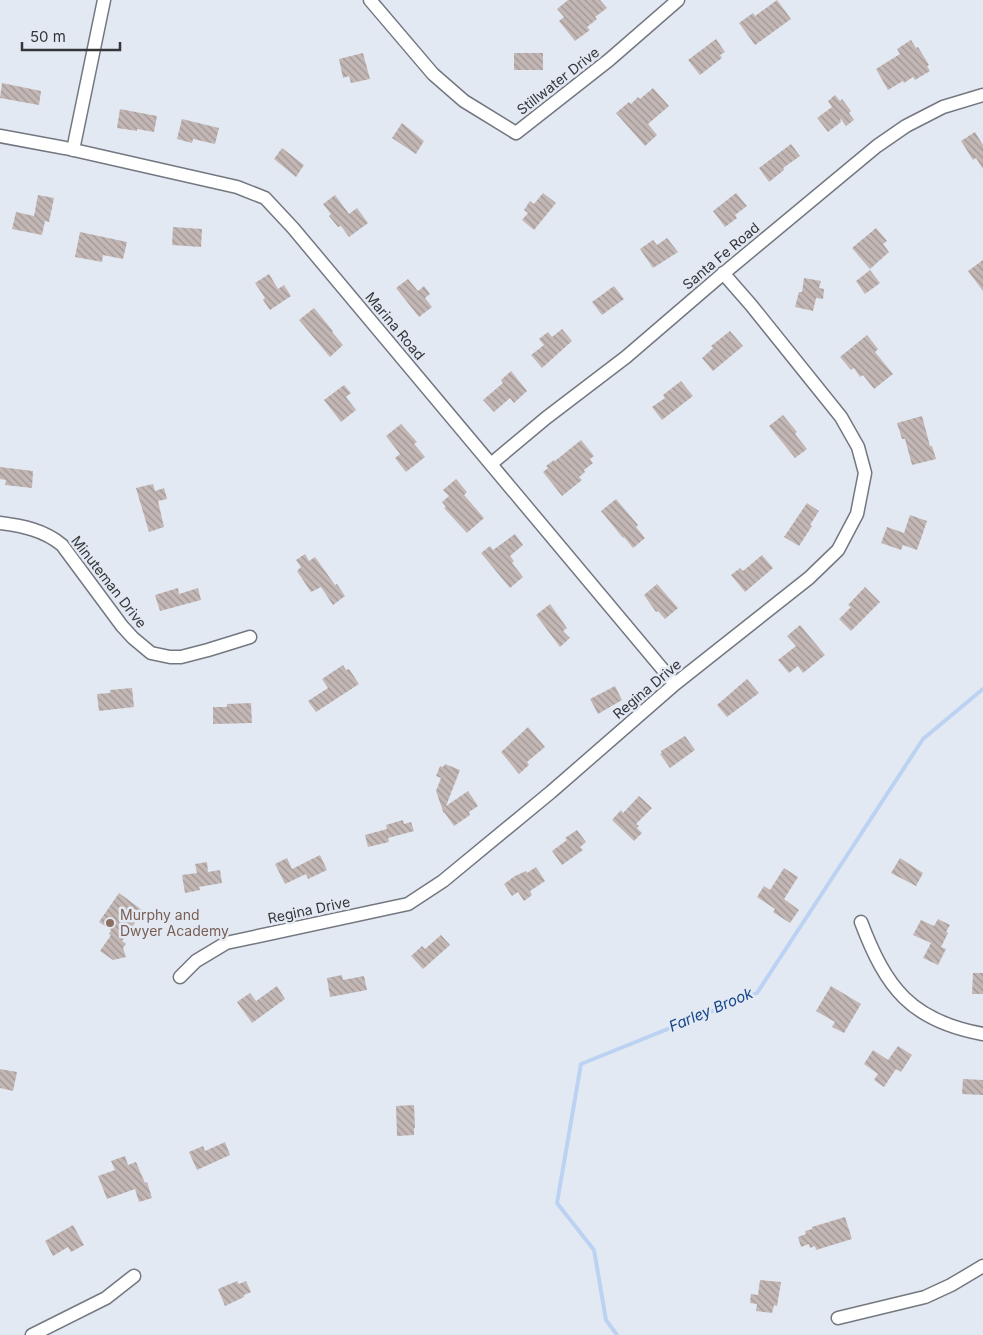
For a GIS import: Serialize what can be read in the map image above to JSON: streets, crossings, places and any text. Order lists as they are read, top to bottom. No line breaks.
{"streets":{"street":["Stillwater Drive","Santa Fe Road","Marina Road","Minuteman Drive","Regina Drive"]},"crossings":[["Santa Fe Road","Marina Road"],["Santa Fe Road","Regina Drive"],["Marina Road","Regina Drive"]],"water":["Farley Brook"],"places":["Murphy and Dwyer Academy"],"scale_bar":"50 m"}
